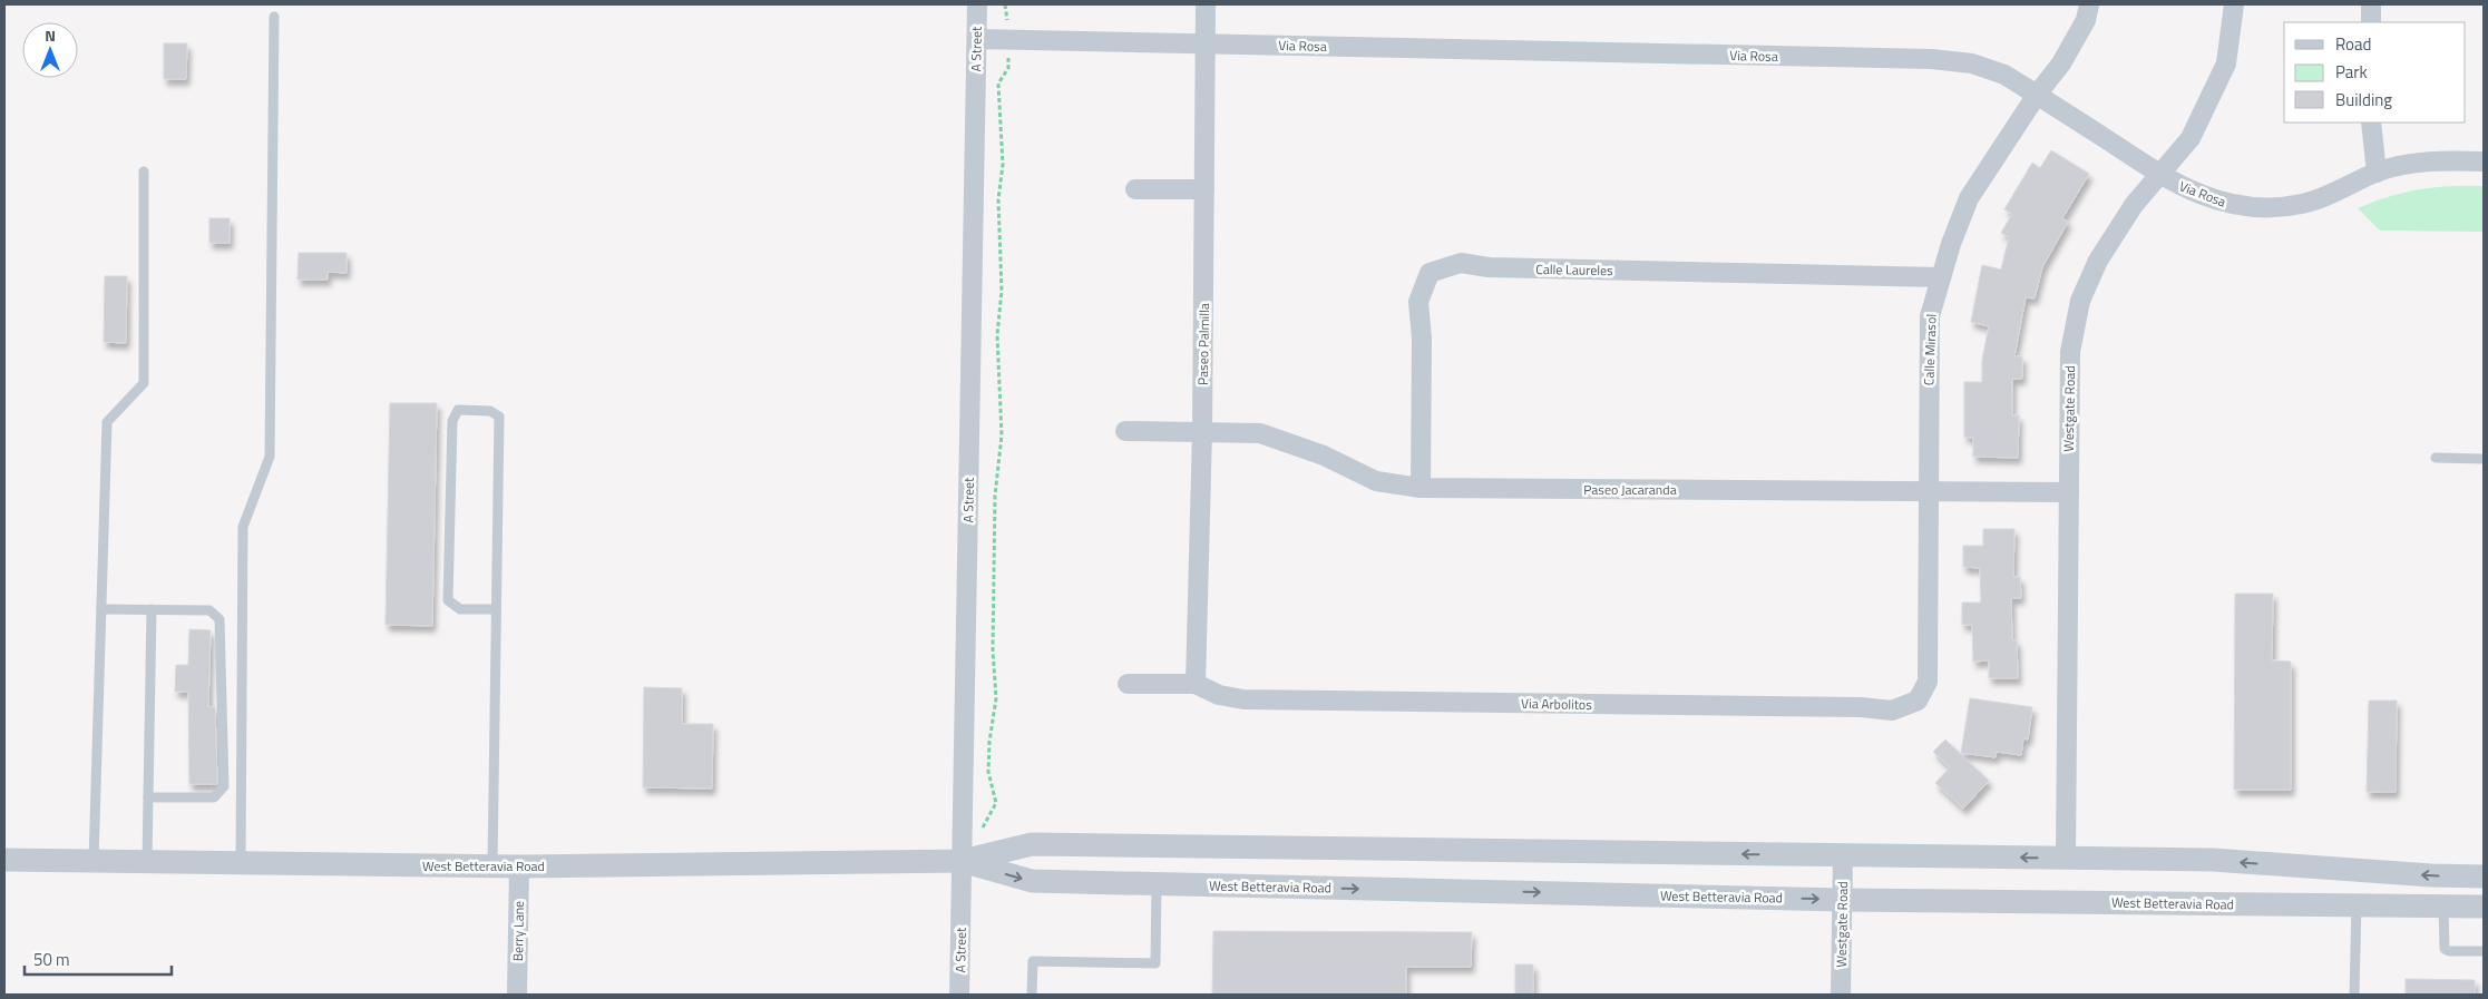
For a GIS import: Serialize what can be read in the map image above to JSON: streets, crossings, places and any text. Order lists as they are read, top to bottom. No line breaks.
{"streets":{"street":["Via Rosa","A Street","Calle Laureles","Paseo Palmilla","Calle Mirasol","Westgate Road","Paseo Jacaranda","Via Arbolitos","West Betteravia Road","Berry Lane"]},"crossings":[["Via Rosa","A Street"],["Via Rosa","Paseo Palmilla"],["Via Rosa","Calle Mirasol"],["Via Rosa","Westgate Road"],["A Street","West Betteravia Road"],["Calle Laureles","Calle Mirasol"],["Calle Laureles","Paseo Jacaranda"],["Paseo Palmilla","Paseo Jacaranda"],["Paseo Palmilla","Via Arbolitos"],["Calle Mirasol","Paseo Jacaranda"],["Calle Mirasol","Via Arbolitos"],["Westgate Road","Paseo Jacaranda"],["Westgate Road","West Betteravia Road"],["West Betteravia Road","Berry Lane"]],"legend":["Road","Park","Building"],"scale_bar":"50 m","north":"top"}
